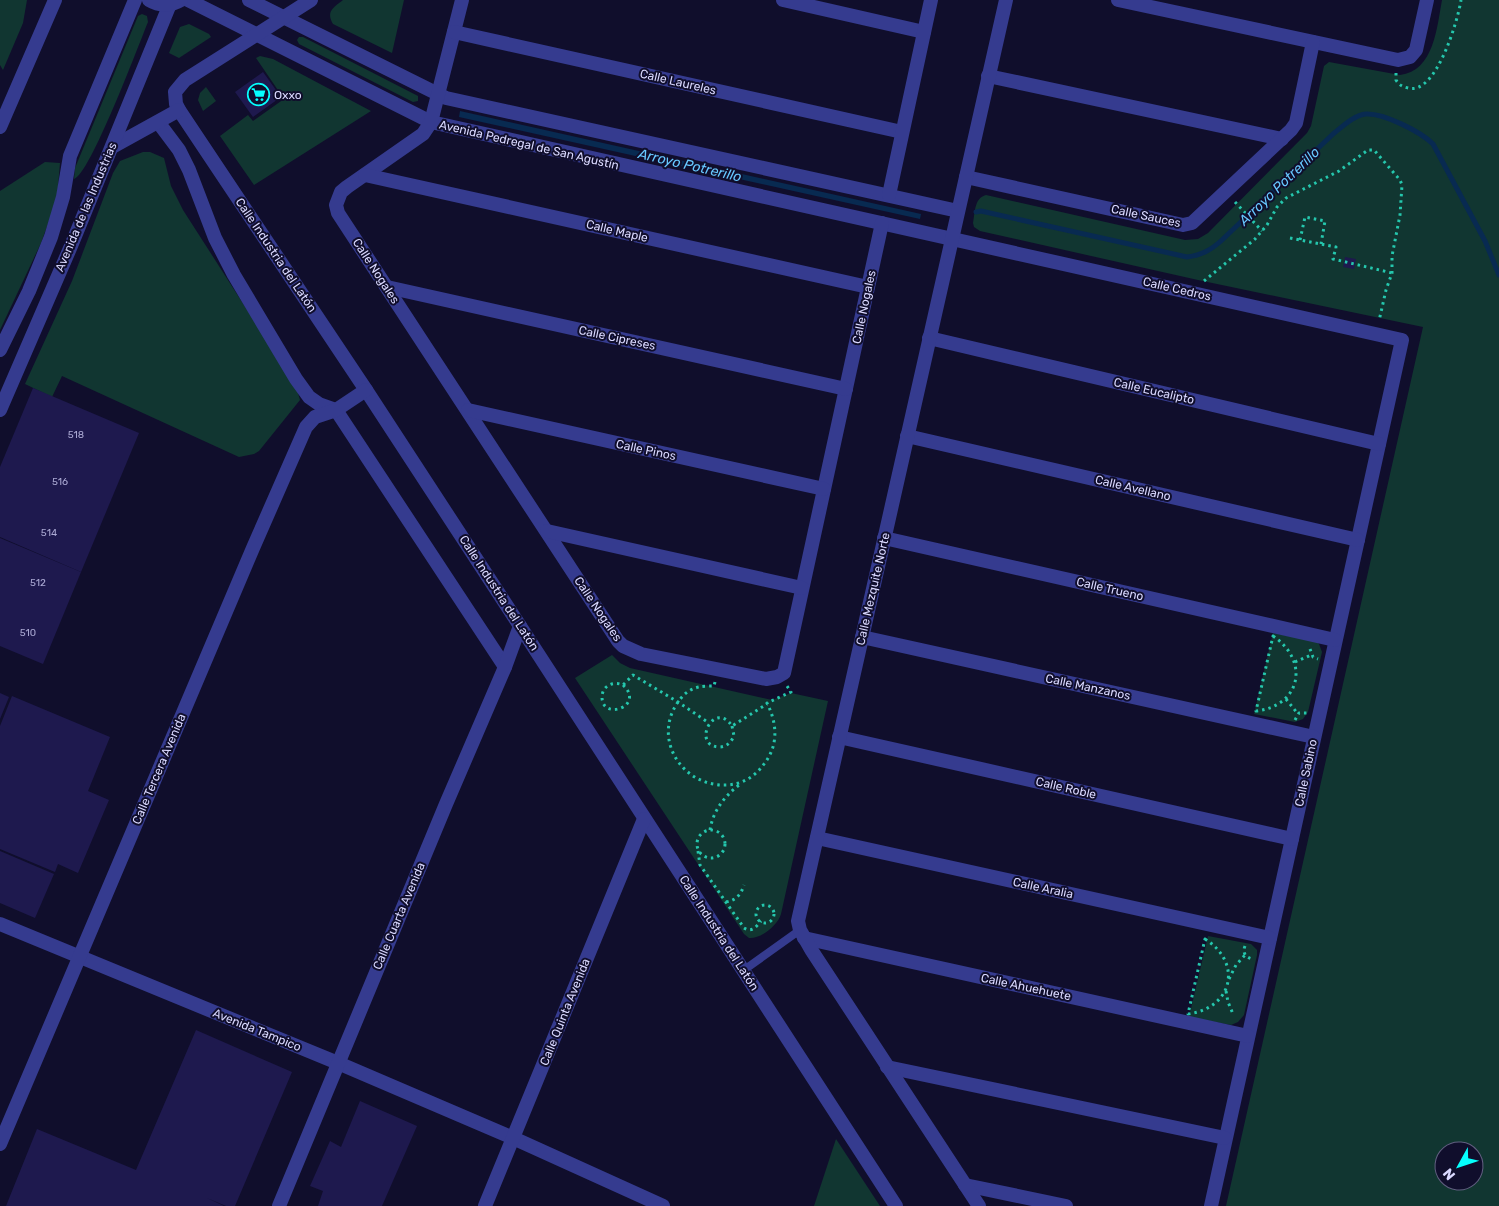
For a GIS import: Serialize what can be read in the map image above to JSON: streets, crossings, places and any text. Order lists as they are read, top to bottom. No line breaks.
{"streets":{"street":["Calle Laureles","Avenida Pedregal de San Agustín","Avenida de las Industrias","Calle Sauces","Calle Maple","Calle Industria del Latón","Calle Nogales","Calle Cedros","Calle Cipreses","Calle Eucalipto","Calle Pinos","Calle Avellano","Calle Mezquite Norte","Calle Trueno","Calle Manzanos","Calle Tercera Avenida","Calle Sabino","Calle Roble","Calle Aralia","Calle Cuarta Avenida","Calle Ahuehuete","Calle Quinta Avenida","Avenida Tampico"]},"crossings":[["Avenida Pedregal de San Agustín","Calle Nogales"],["Avenida Pedregal de San Agustín","Calle Cedros"],["Avenida Pedregal de San Agustín","Calle Mezquite Norte"],["Calle Sauces","Calle Mezquite Norte"],["Calle Maple","Calle Nogales"],["Calle Industria del Latón","Calle Tercera Avenida"],["Calle Industria del Latón","Calle Cuarta Avenida"],["Calle Industria del Latón","Calle Quinta Avenida"],["Calle Nogales","Calle Cipreses"],["Calle Nogales","Calle Pinos"],["Calle Cedros","Calle Mezquite Norte"],["Calle Cedros","Calle Sabino"],["Calle Eucalipto","Calle Mezquite Norte"],["Calle Eucalipto","Calle Sabino"],["Calle Avellano","Calle Mezquite Norte"],["Calle Avellano","Calle Sabino"],["Calle Mezquite Norte","Calle Trueno"],["Calle Mezquite Norte","Calle Manzanos"],["Calle Mezquite Norte","Calle Roble"],["Calle Mezquite Norte","Calle Aralia"],["Calle Mezquite Norte","Calle Ahuehuete"],["Calle Trueno","Calle Sabino"],["Calle Manzanos","Calle Sabino"],["Calle Tercera Avenida","Avenida Tampico"],["Calle Sabino","Calle Roble"],["Calle Sabino","Calle Aralia"],["Calle Sabino","Calle Ahuehuete"],["Calle Cuarta Avenida","Avenida Tampico"],["Calle Quinta Avenida","Avenida Tampico"]],"water":["Arroyo Potrerillo"],"places":{"supermarket":["Oxxo"]},"house_numbers":["518","516","514","512","510"],"north":"bottom left"}
